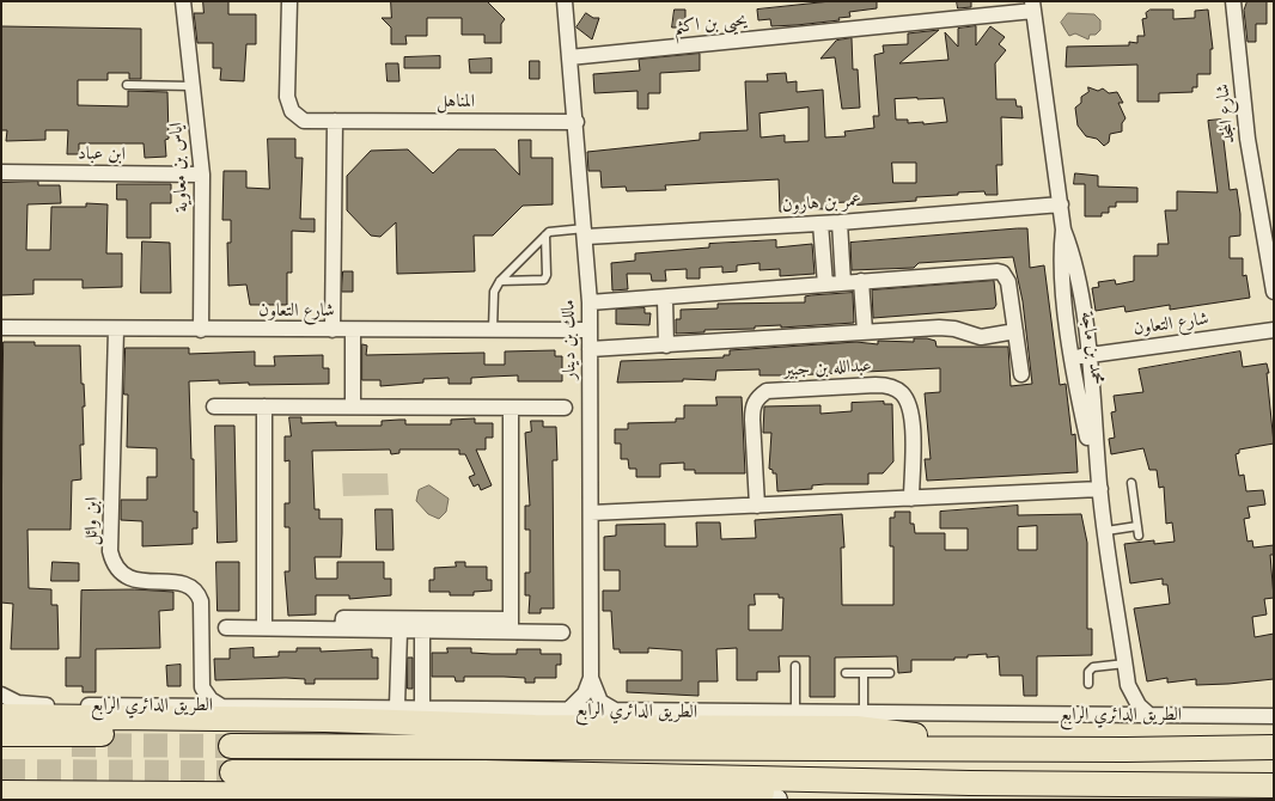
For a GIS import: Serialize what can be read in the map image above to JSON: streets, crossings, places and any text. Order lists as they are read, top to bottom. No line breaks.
{"streets":{"main road":["الطريق الدائري الرابع"],"street":["يحيى بن اكثم","المناهل","شارع المجد","ابن عباد","اياس بن معاوية","عمر بن هارون","شارع التعاون","مالك بن دينار","محمد بن ماجة","عبدالله بن جبير","ابن وائل"]},"crossings":[["يحيى بن اكثم","مالك بن دينار"],["يحيى بن اكثم","محمد بن ماجة"],["المناهل","مالك بن دينار"],["ابن عباد","اياس بن معاوية"],["اياس بن معاوية","شارع التعاون"],["عمر بن هارون","مالك بن دينار"],["عمر بن هارون","محمد بن ماجة"],["شارع التعاون","مالك بن دينار"],["شارع التعاون","محمد بن ماجة"],["شارع التعاون","ابن وائل"],["مالك بن دينار","الطريق الدائري الرابع"],["محمد بن ماجة","الطريق الدائري الرابع"]]}
